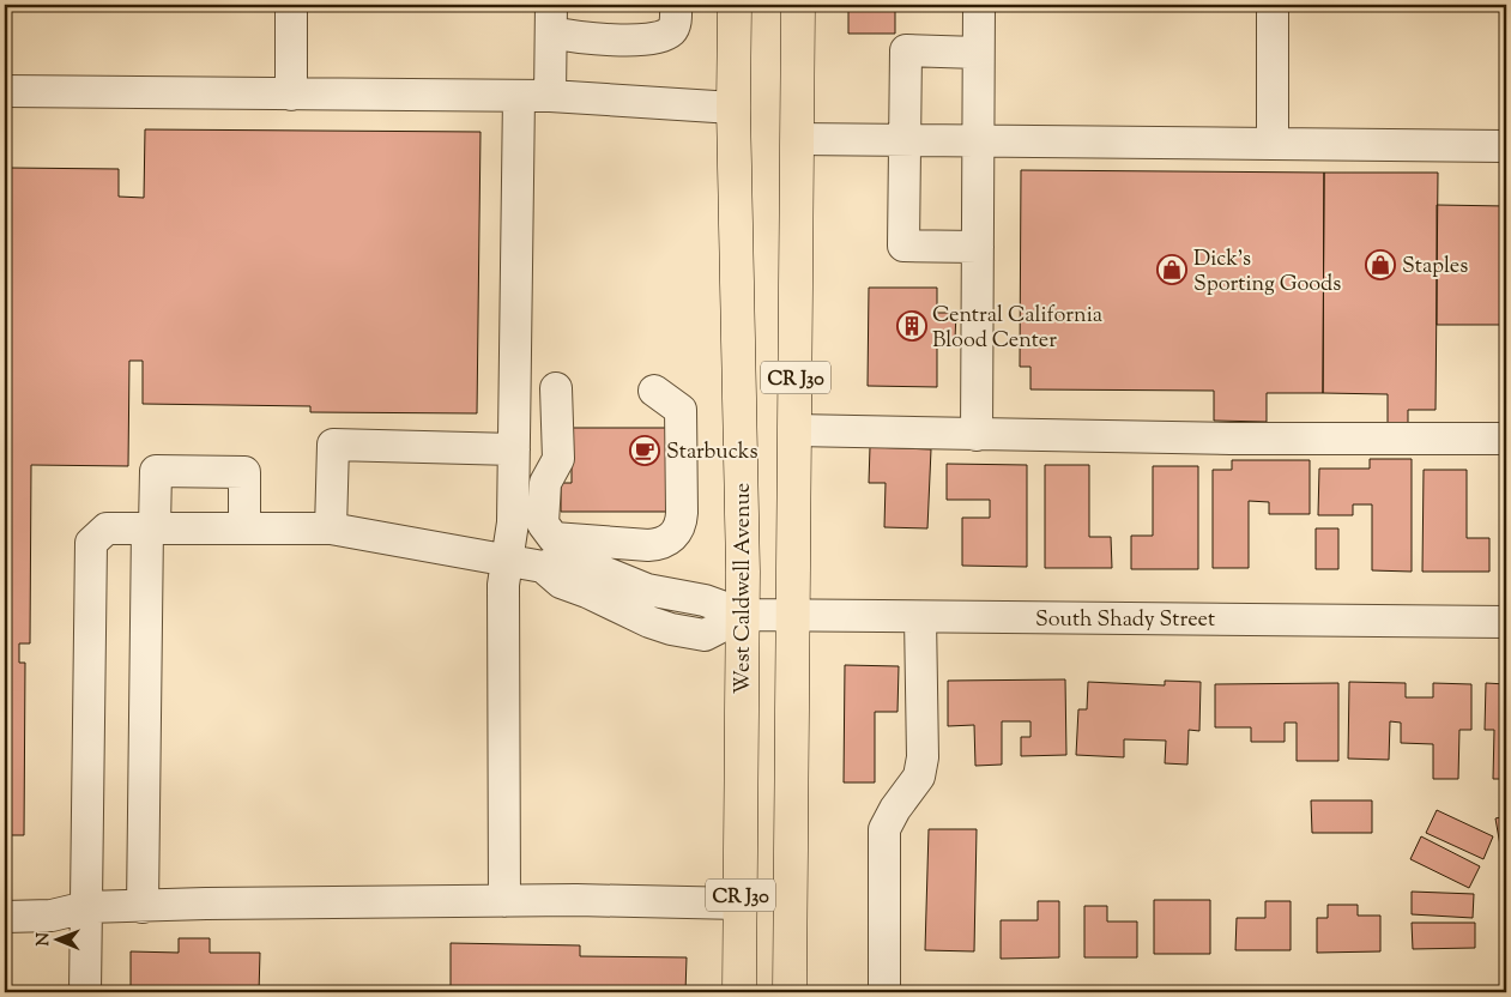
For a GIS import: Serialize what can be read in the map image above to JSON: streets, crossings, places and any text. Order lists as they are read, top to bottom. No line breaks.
{"streets":{"main road":["CR J30","West Caldwell Avenue"],"street":["South Shady Street"]},"crossings":[["CR J30","South Shady Street"],["West Caldwell Avenue","South Shady Street"]],"places":{"shop":["Staples","Dick's Sporting Goods"],"building":["Central California Blood Center"],"cafe":["Starbucks"]},"north":"left"}
